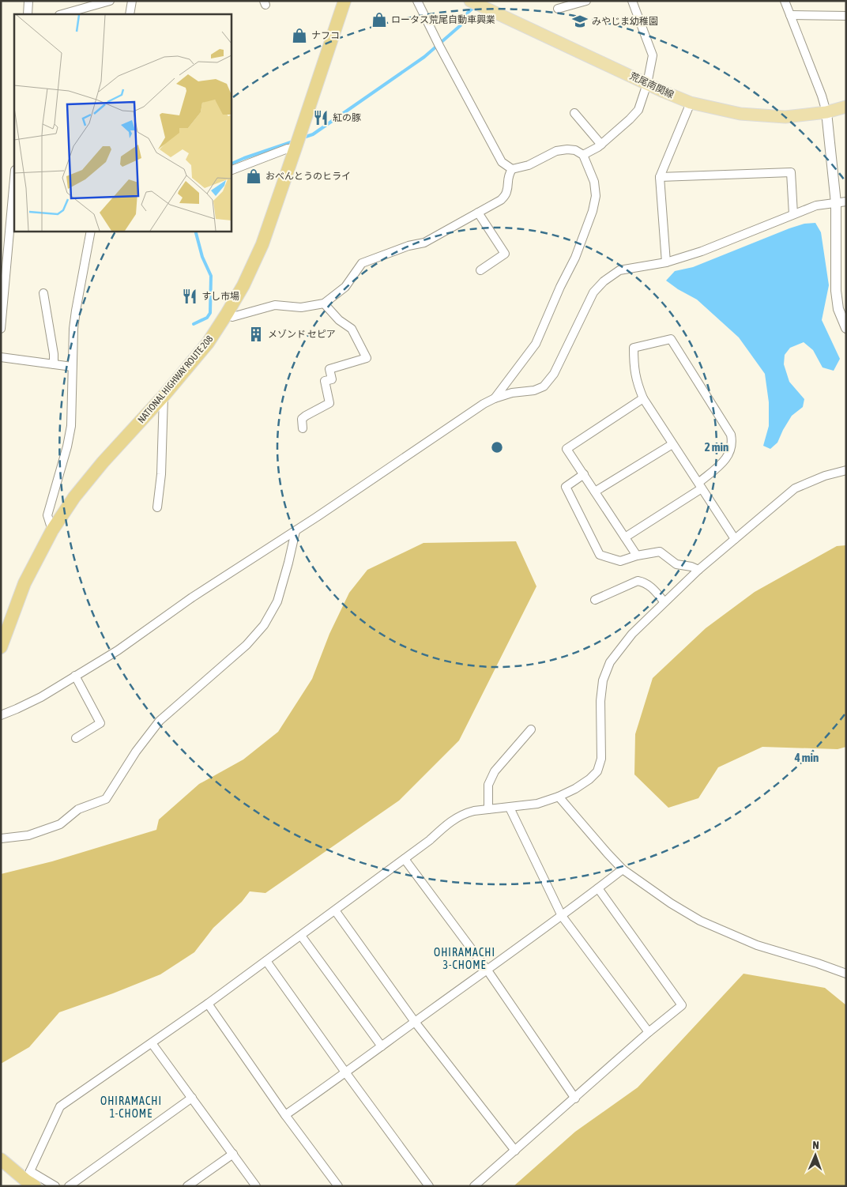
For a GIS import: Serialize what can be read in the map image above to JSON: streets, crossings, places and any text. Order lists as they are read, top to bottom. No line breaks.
{"streets":{"highway":["NATIONAL HIGHWAY ROUTE 208"],"main road":["荒尾南関線"]},"districts":["OHIRAMACHI 3-CHOME","OHIRAMACHI 1-CHOME"],"places":{"shop":["ロータス荒尾自動車興業","ナフコ","おべんとうのヒライ"],"school or university":["みやじま幼稚園"],"restaurant":["紅の豚","すし市場"],"building":["メゾンド セピア"]},"north":"top","rings":["2 min","4 min"]}
